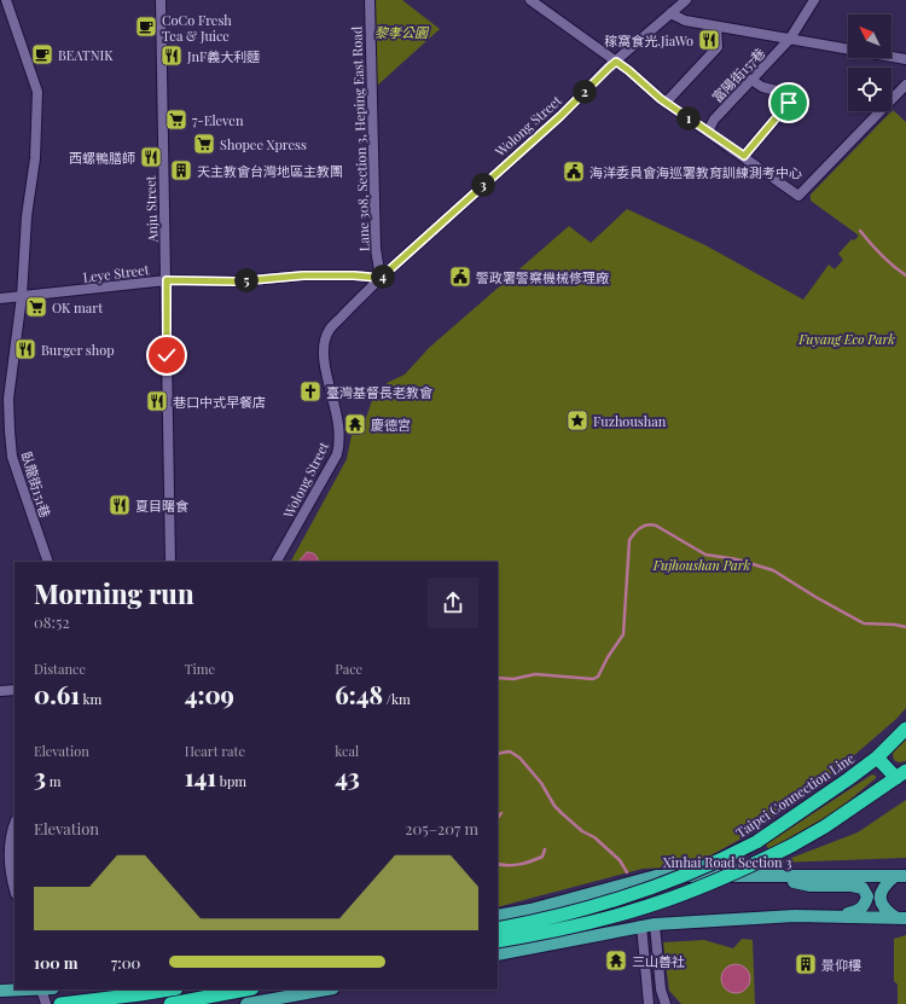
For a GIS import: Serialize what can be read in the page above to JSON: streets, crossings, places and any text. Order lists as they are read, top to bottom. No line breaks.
{"streets":{"highway":["Taipei Connection Line"],"main road":["Xinhai Road Section 3"],"street":["富陽街157巷","Wolong Street","Lane 308, Section 3, Heping East Road","Anju Street","Leye Street","臥龍街151巷"]},"crossings":[["Wolong Street","Lane 308, Section 3, Heping East Road"],["Wolong Street","Leye Street"],["Lane 308, Section 3, Heping East Road","Leye Street"],["Anju Street","Leye Street"],["Leye Street","臥龍街151巷"]],"parks":["黎孝公園","Fuyang Eco Park","Fujhoushan Park"],"places":{"cafe":["CoCo Fresh Tea & Juice","BEATNIK"],"restaurant":["稼窩食光.JiaWo","JnF義大利麵","西螺鴨膳師","Burger shop","巷口中式早餐店","夏目曙食"],"supermarket":["7-Eleven","Shopee Xpress","OK mart"],"building":["天主教會台灣地區主教團","景仰樓"],"public building":["海洋委員會海巡署教育訓練測考中心","警政署警察機械修理廠"],"church":["臺灣基督長老教會"],"place":["Fuzhoushan"],"temple":["慶德宮","三山善社"]},"north":"top left","page":{"pins":["2","1","3","4","5"],"heading":["Morning run","08:52"],"stats":[["Distance","0.61 km"],["Time","4:09"],["Pace","6:48 /km"],["Elevation","3 m"],["Heart rate","141 bpm"],["kcal","43"]],"chart":["Elevation","205–207 m"],"list":[{"name":"100 m","note":"7:00"}]}}
